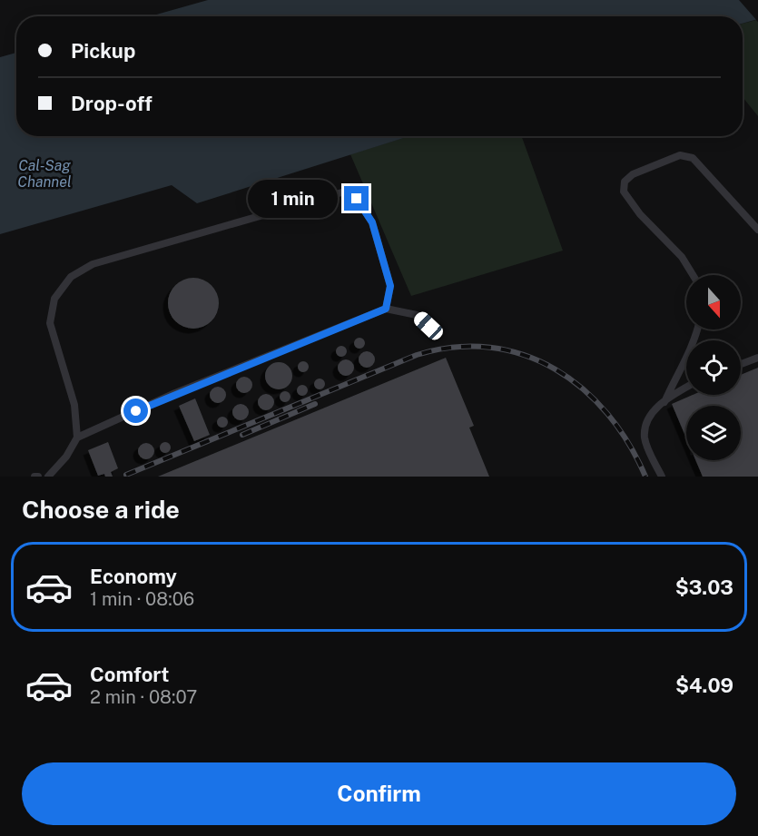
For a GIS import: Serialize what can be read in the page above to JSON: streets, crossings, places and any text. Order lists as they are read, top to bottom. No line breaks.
{"water":["Cal-Sag Channel"],"north":"bottom","page":{"banner":["Pickup","Drop-off"],"bubble":"1 min","heading":"Choose a ride","list":[{"name":"Economy","note":"1 min · 08:06","value":"$3.03"},{"name":"Comfort","note":"2 min · 08:07","value":"$4.09"}],"buttons":"Confirm"}}
